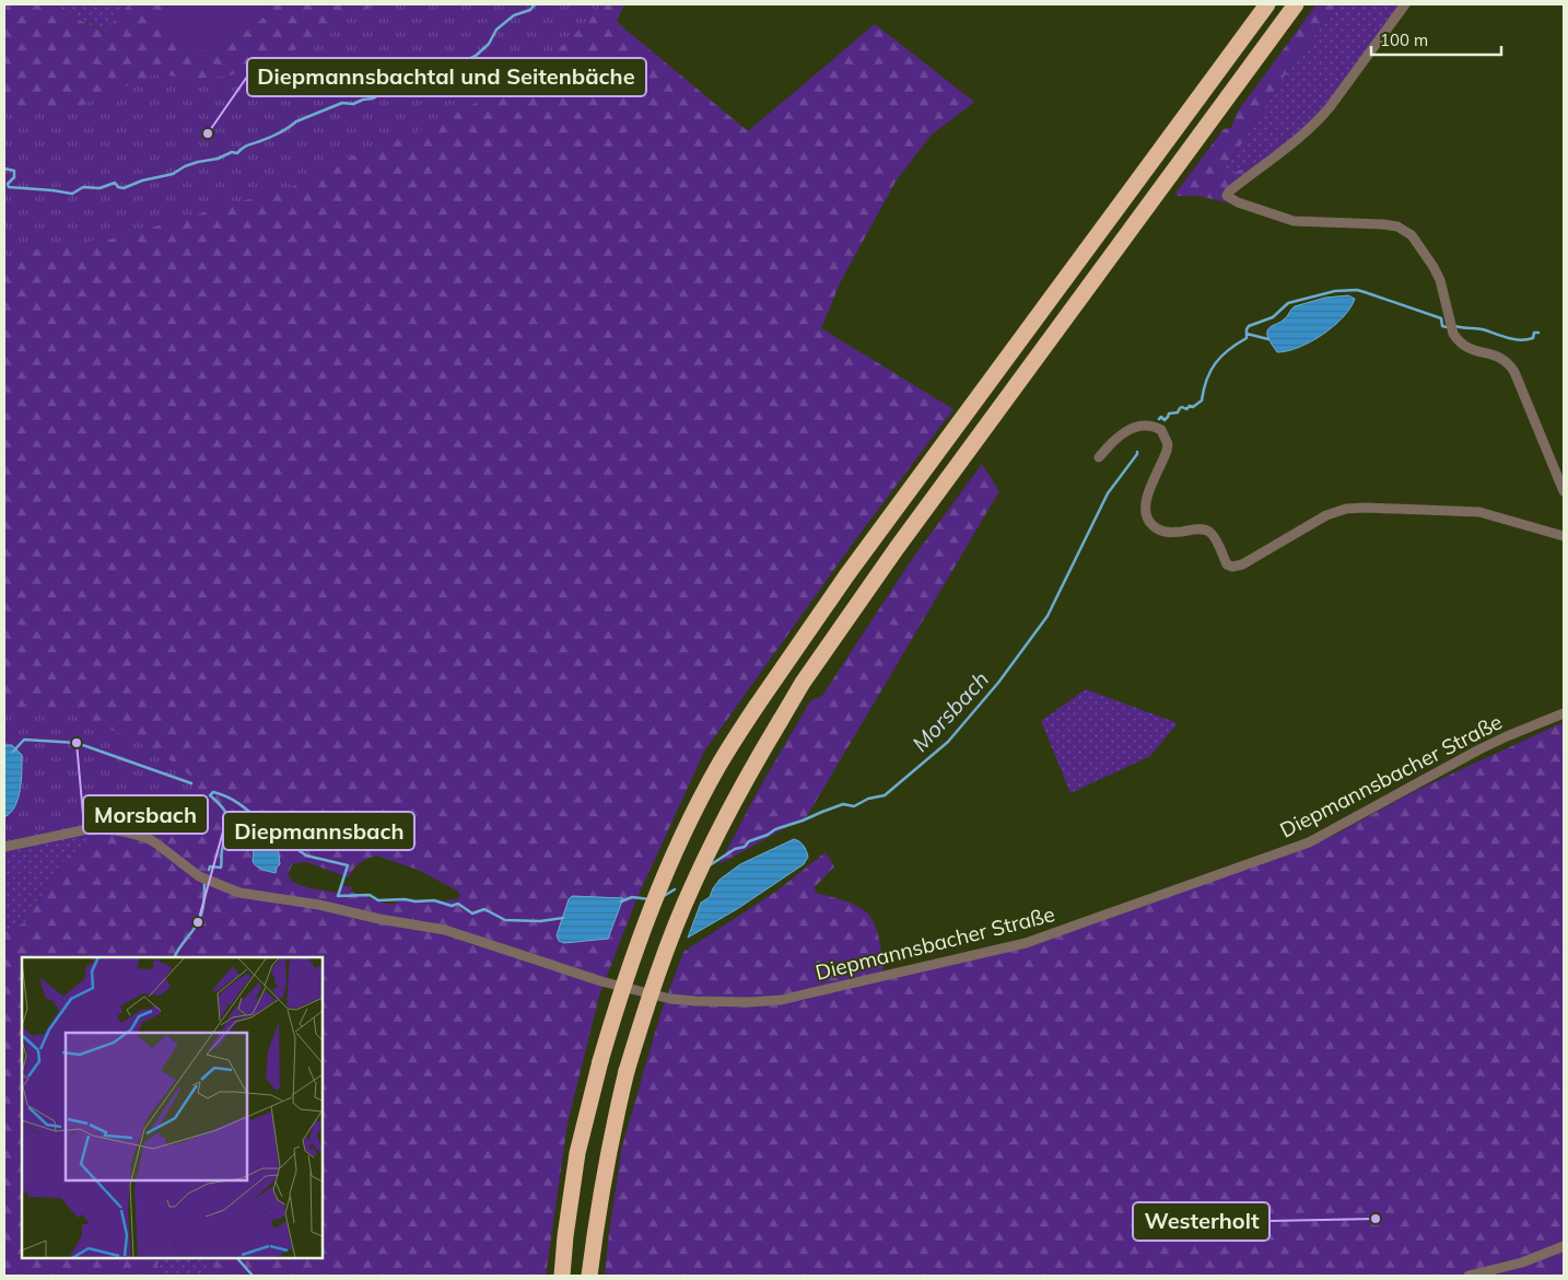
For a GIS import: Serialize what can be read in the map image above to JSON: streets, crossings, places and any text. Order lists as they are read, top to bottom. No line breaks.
{"streets":{"street":["Diepmannsbacher Straße"]},"water":["Morsbach"],"places":["Diepmannsbachtal und Seitenbäche","Morsbach","Diepmannsbach","Westerholt"],"scale_bar":"100 m"}
